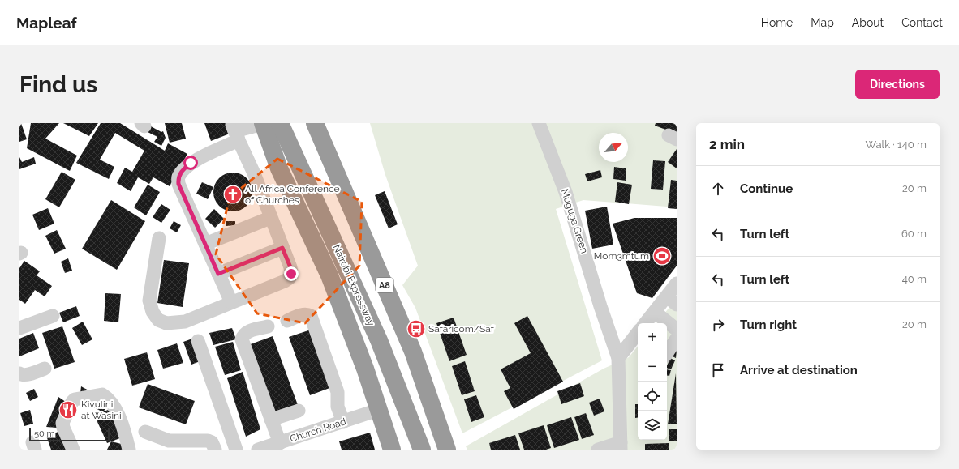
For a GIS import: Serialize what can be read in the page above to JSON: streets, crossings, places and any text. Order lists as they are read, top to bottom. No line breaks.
{"streets":{"highway":["Nairobi Expressway","A8"],"street":["Muguga Green","Church Road"]},"places":{"church":["All Africa Conference of Churches"],"sports":["Mom3mtum"],"bus stop":["Safaricom/Saf"],"restaurant":["Kivulini at Wasini"]},"scale_bar":"50 m","north":"top right","page":{"header":"Mapleaf","nav":["Home","Map","About","Contact"],"buttons":"Directions","title":"Find us","heading":["2 min","Walk · 140 m"],"list":[["Continue","20 m"],["Turn left","60 m"],["Turn left","40 m"],["Turn right","20 m"],"Arrive at destination"],"map_buttons":["+","−"],"scale":"50 m"}}
